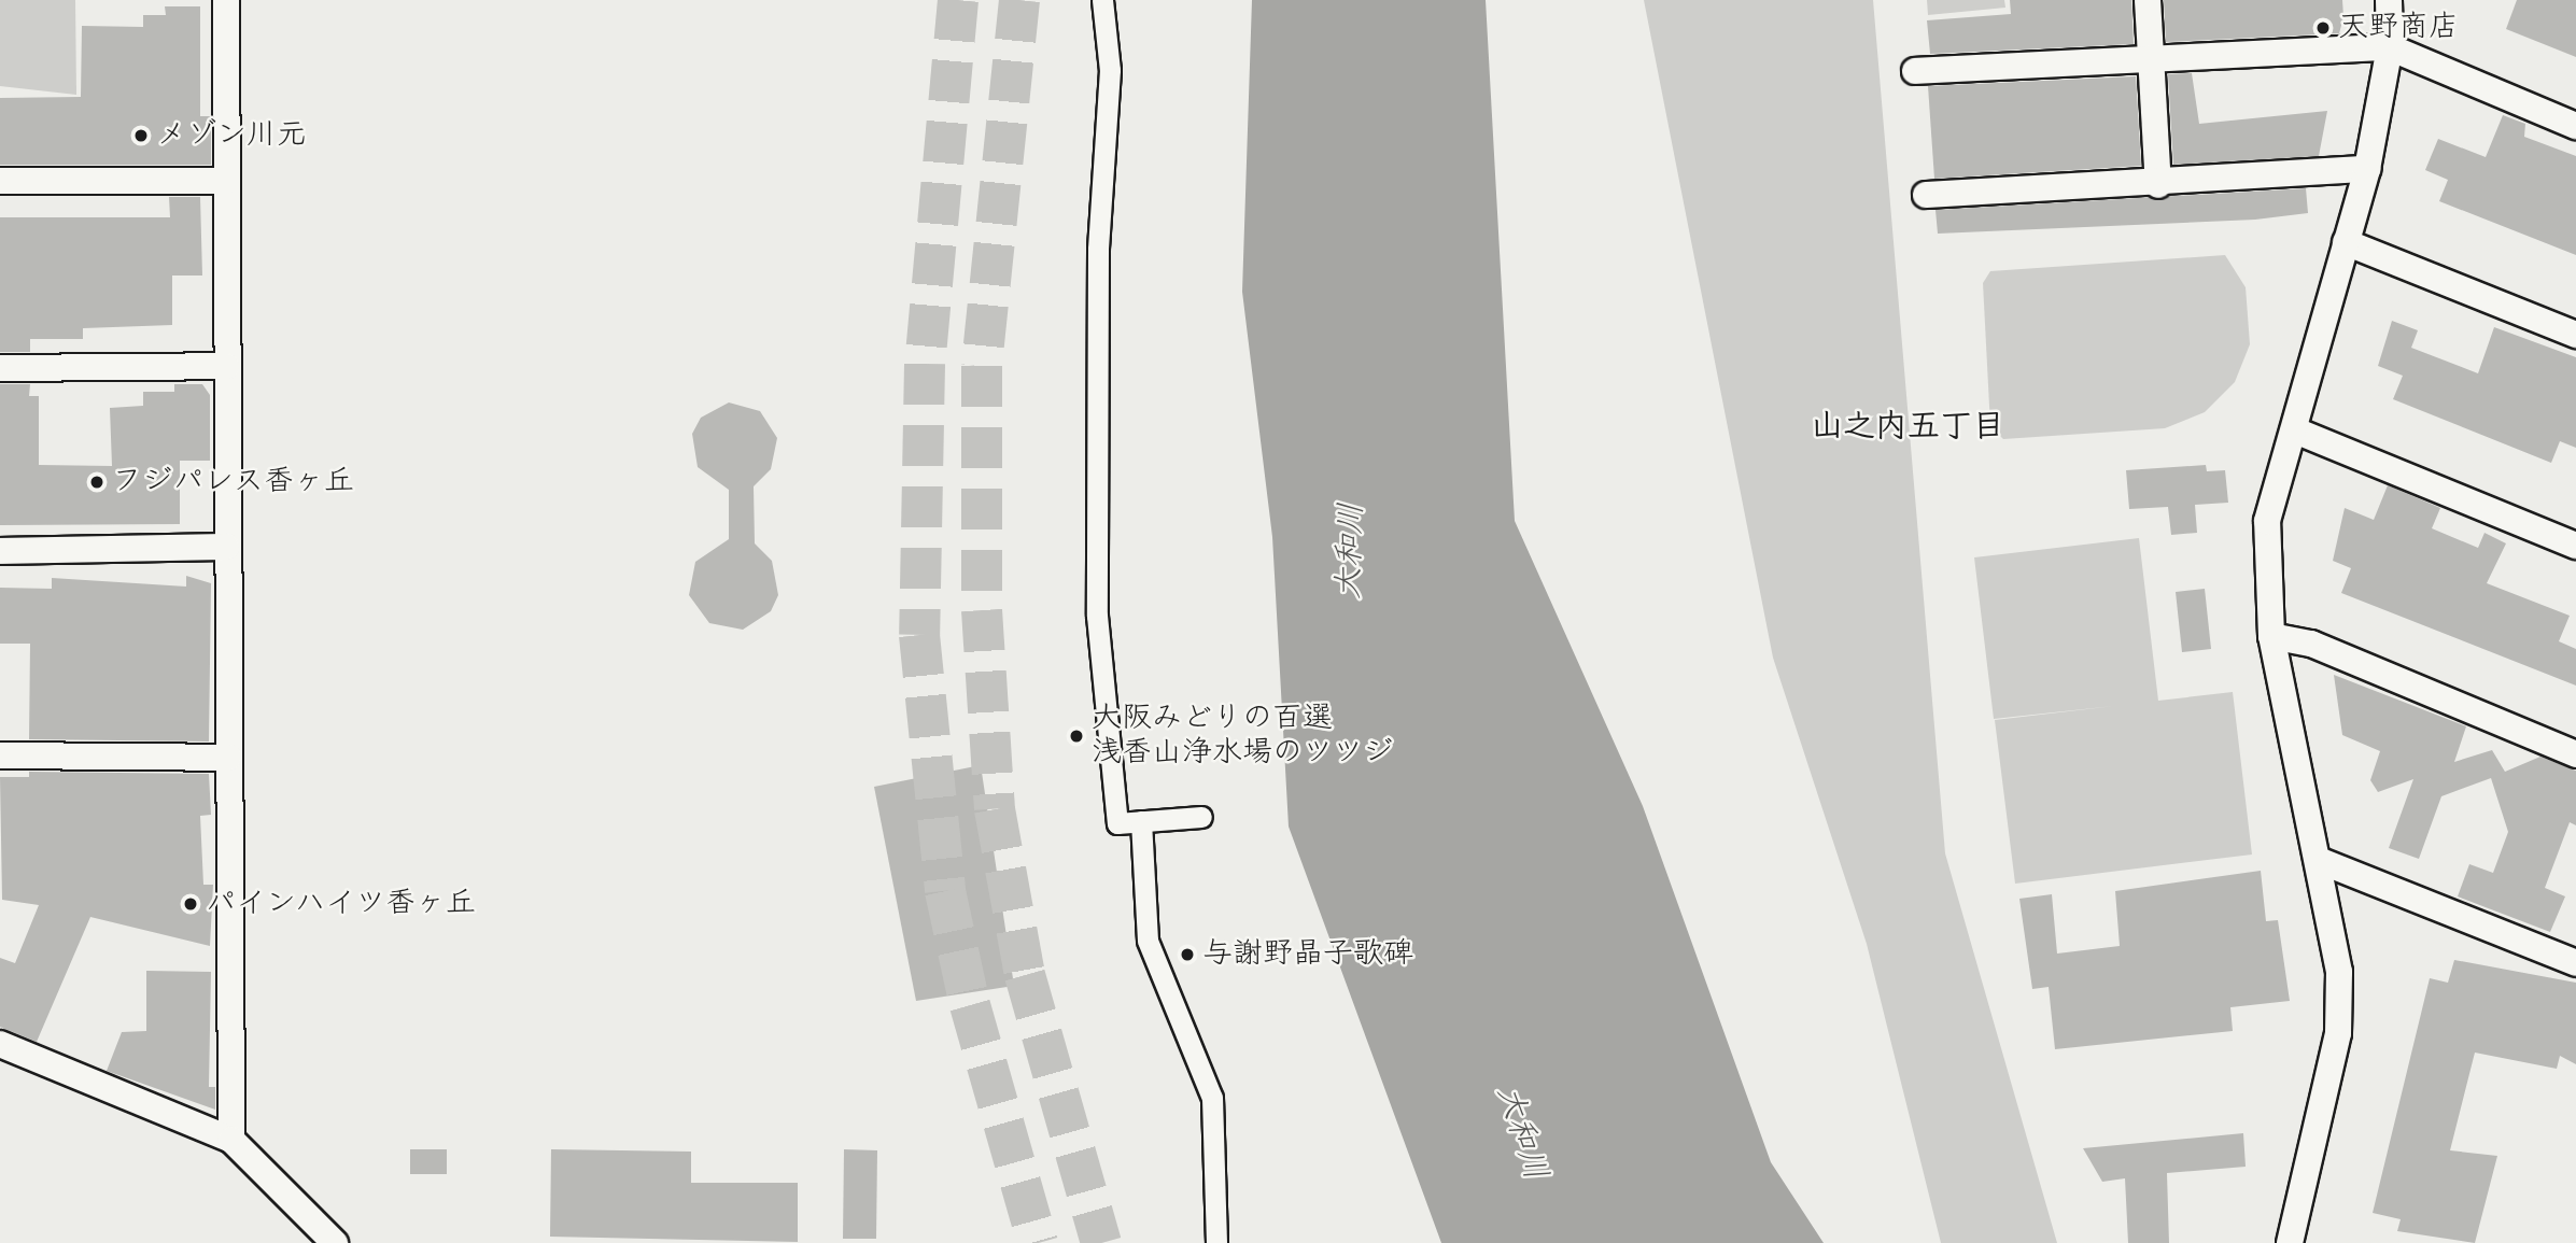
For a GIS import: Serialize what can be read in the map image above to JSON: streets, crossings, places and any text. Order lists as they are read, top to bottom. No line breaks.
{"districts":["山之内五丁目"],"water":["大和川"],"places":["天野商店","メゾン川元","フジパレス香ヶ丘","大阪みどりの百選 浅香山浄水場のツツジ","パインハイツ香ヶ丘","与謝野晶子歌碑"]}
